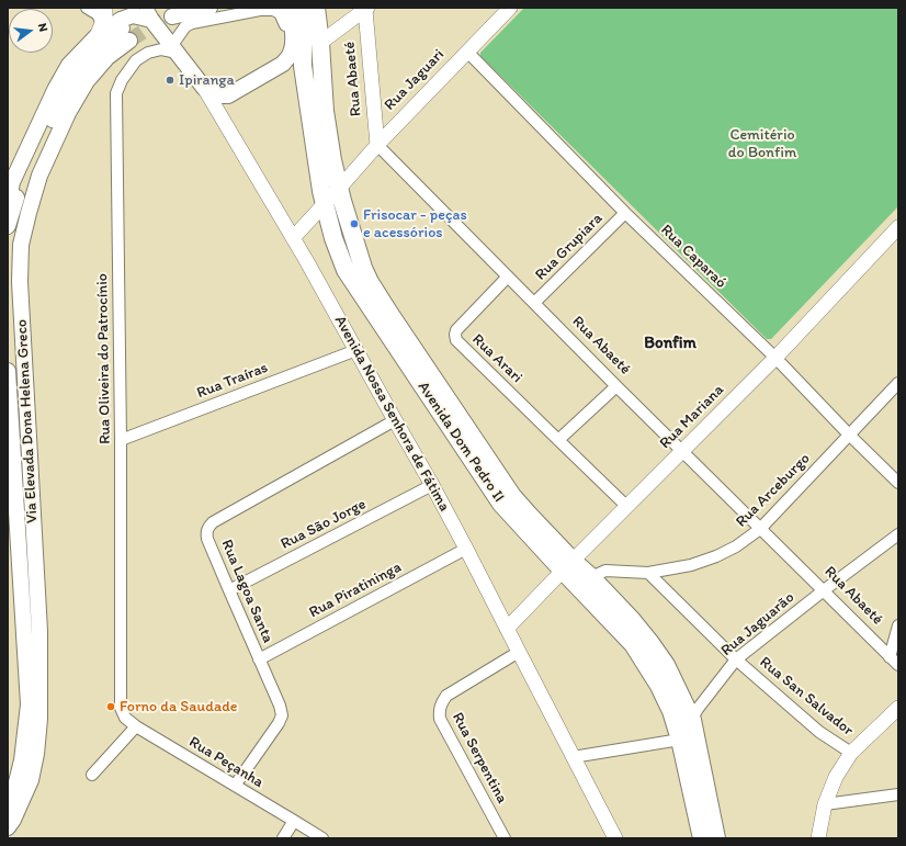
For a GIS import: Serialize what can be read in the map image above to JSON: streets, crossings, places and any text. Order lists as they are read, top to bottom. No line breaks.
{"streets":{"main road":["Avenida Nossa Senhora de Fátima","Via Elevada Dona Helena Greco","Avenida Dom Pedro II"],"street":["Rua Abaeté","Rua Jaguari","Rua Grupiara","Rua Caparaó","Rua Oliveira do Patrocínio","Rua Arari","Rua Traíras","Rua Mariana","Rua Arceburgo","Rua São Jorge","Rua Piratininga","Rua Lagoa Santa","Rua Jaguarão","Rua San Salvador","Rua Serpentina","Rua Peçanha"]},"crossings":[["Rua Abaeté","Rua Jaguari"],["Rua Abaeté","Rua Grupiara"],["Rua Abaeté","Rua Arari"],["Rua Abaeté","Rua Mariana"],["Rua Abaeté","Rua Arceburgo"],["Rua Abaeté","Rua Jaguarão"],["Rua Jaguari","Rua Caparaó"],["Rua Jaguari","Avenida Nossa Senhora de Fátima"],["Rua Jaguari","Avenida Dom Pedro II"],["Rua Grupiara","Rua Caparaó"],["Rua Caparaó","Rua Mariana"],["Rua Caparaó","Rua Arceburgo"],["Rua Oliveira do Patrocínio","Rua Traíras"],["Rua Oliveira do Patrocínio","Avenida Nossa Senhora de Fátima"],["Rua Oliveira do Patrocínio","Rua Peçanha"],["Rua Arari","Rua Mariana"],["Rua Traíras","Avenida Nossa Senhora de Fátima"],["Avenida Nossa Senhora de Fátima","Rua Mariana"],["Avenida Nossa Senhora de Fátima","Rua São Jorge"],["Avenida Nossa Senhora de Fátima","Rua Piratininga"],["Avenida Nossa Senhora de Fátima","Rua Lagoa Santa"],["Avenida Nossa Senhora de Fátima","Rua Serpentina"],["Rua Mariana","Avenida Dom Pedro II"],["Avenida Dom Pedro II","Rua Arceburgo"],["Avenida Dom Pedro II","Rua Jaguarão"],["Rua Arceburgo","Rua San Salvador"],["Rua São Jorge","Rua Lagoa Santa"],["Rua Piratininga","Rua Lagoa Santa"],["Rua Lagoa Santa","Rua Peçanha"],["Rua Jaguarão","Rua San Salvador"]],"districts":["Bonfim"],"parks":["Cemitério do Bonfim"],"places":["Ipiranga","Frisocar - peças e acessórios","Forno da Saudade"],"north":"right"}
